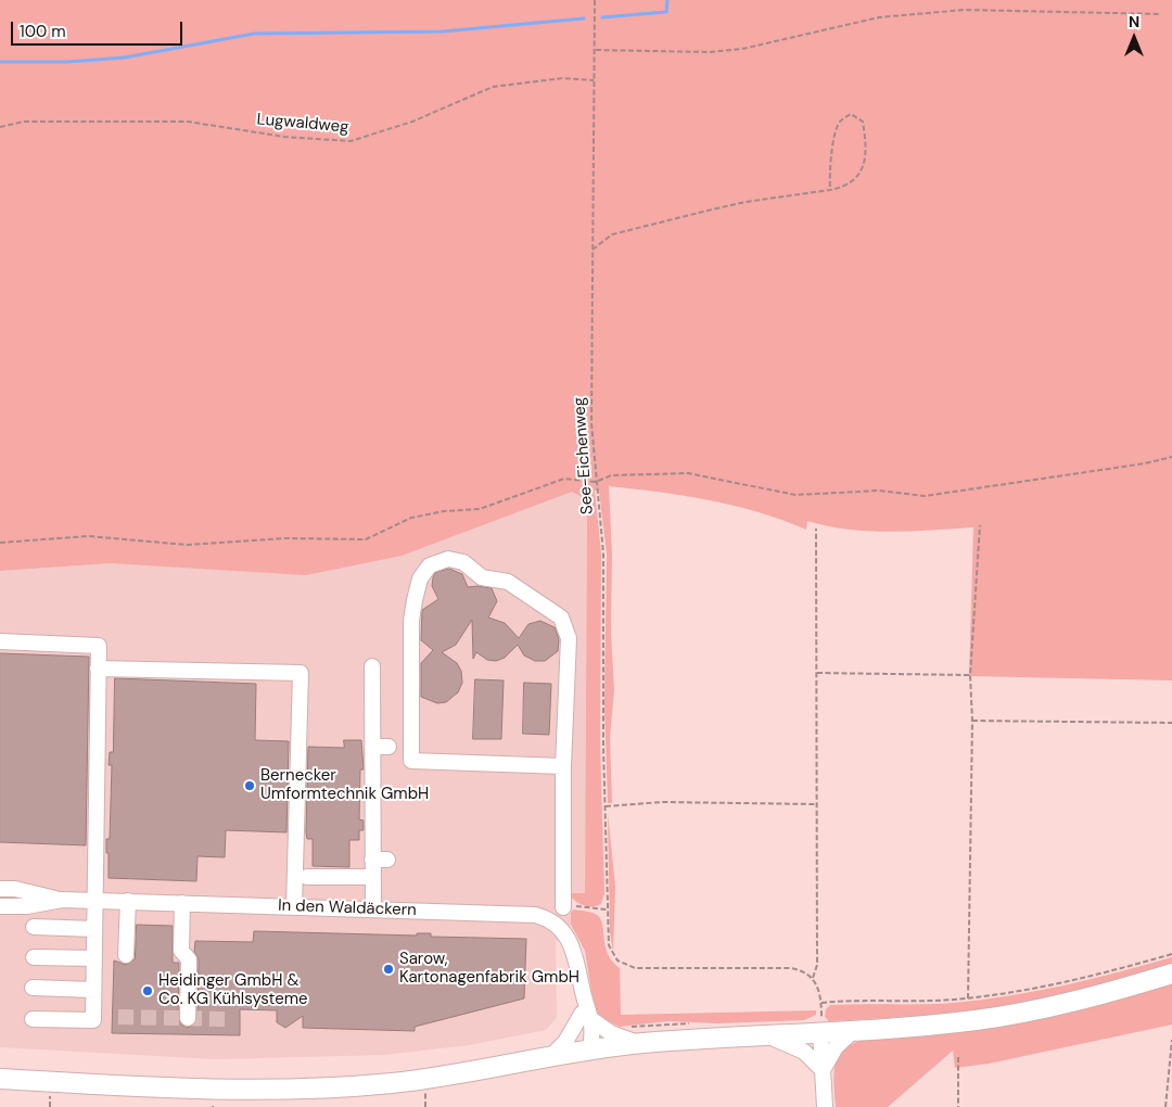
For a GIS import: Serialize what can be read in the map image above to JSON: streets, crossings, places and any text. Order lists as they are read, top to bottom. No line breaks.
{"streets":{"street":["In den Waldäckern"],"path":["Lugwaldweg","See-Eichenweg"]},"crossings":[["Lugwaldweg","See-Eichenweg"]],"places":["Bernecker Umformtechnik GmbH","Sarow, Kartonagenfabrik GmbH","Heidinger GmbH & Co. KG Kühlsysteme"],"scale_bar":"100 m","north":"top"}
